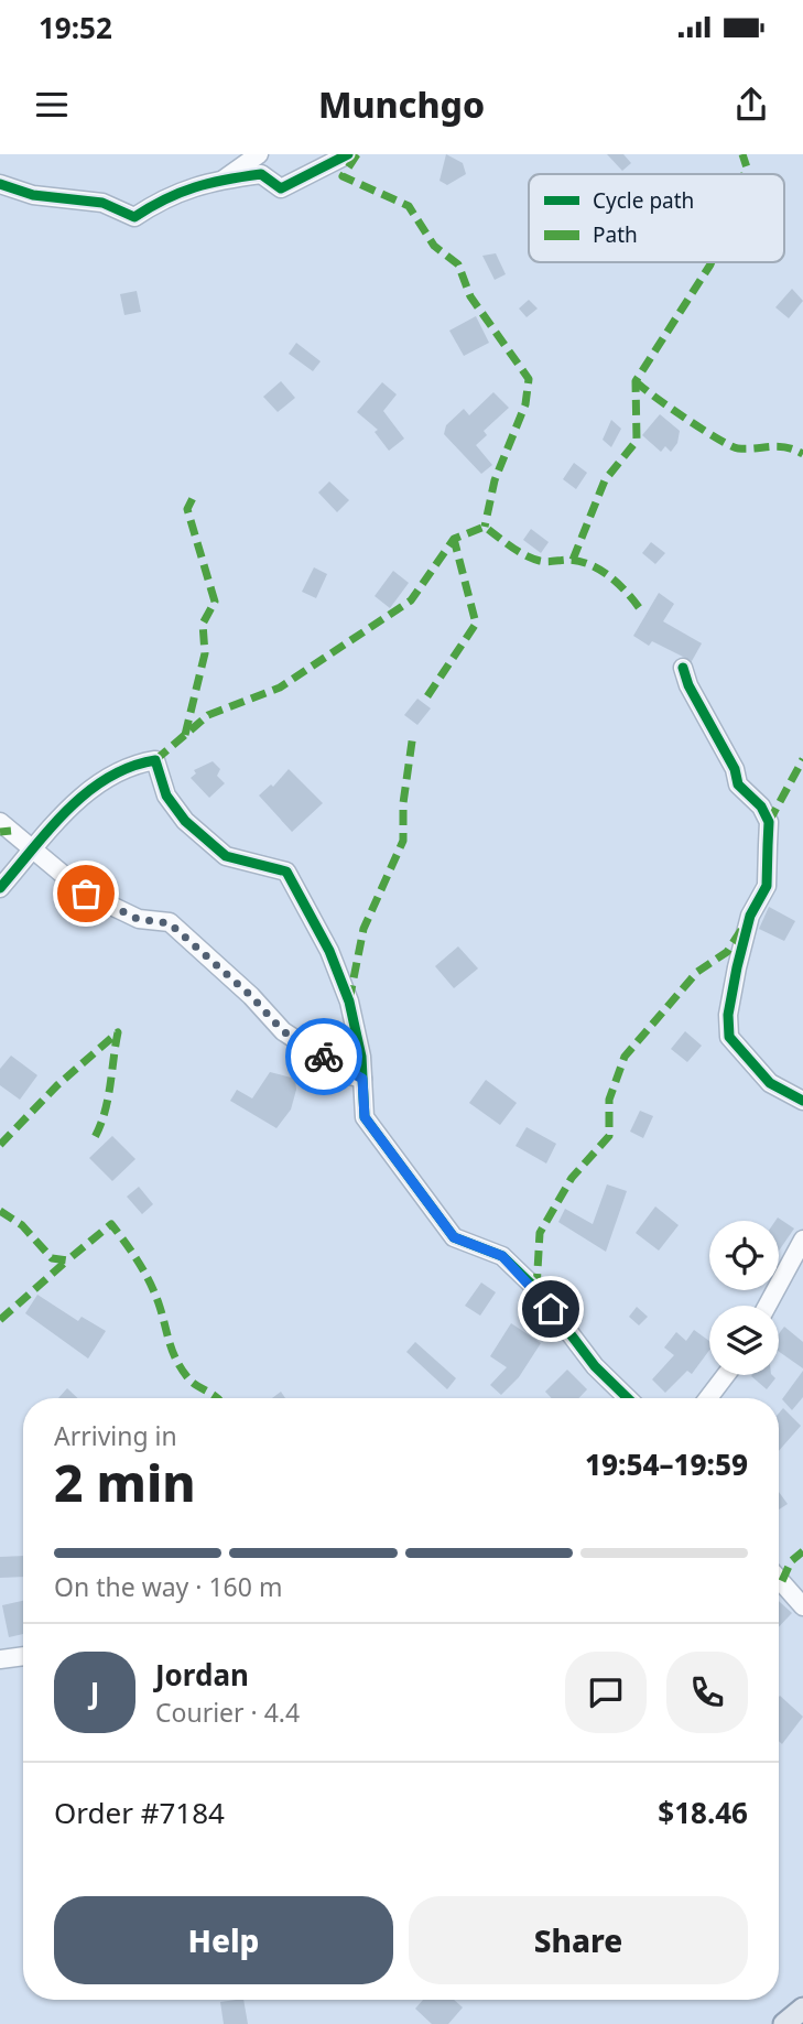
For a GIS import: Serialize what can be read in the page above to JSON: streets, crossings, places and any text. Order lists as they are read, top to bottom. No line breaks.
{"legend":["Cycle path","Path"],"page":{"status":"19:52","header":"Munchgo","heading":["2 min","Arriving in","19:54–19:59"],"panel":["Jordan","Courier · 4.4","Order #7184","$18.46"],"bar":"On the way · 160 m","round":"J","buttons":["Help","Share"]}}
